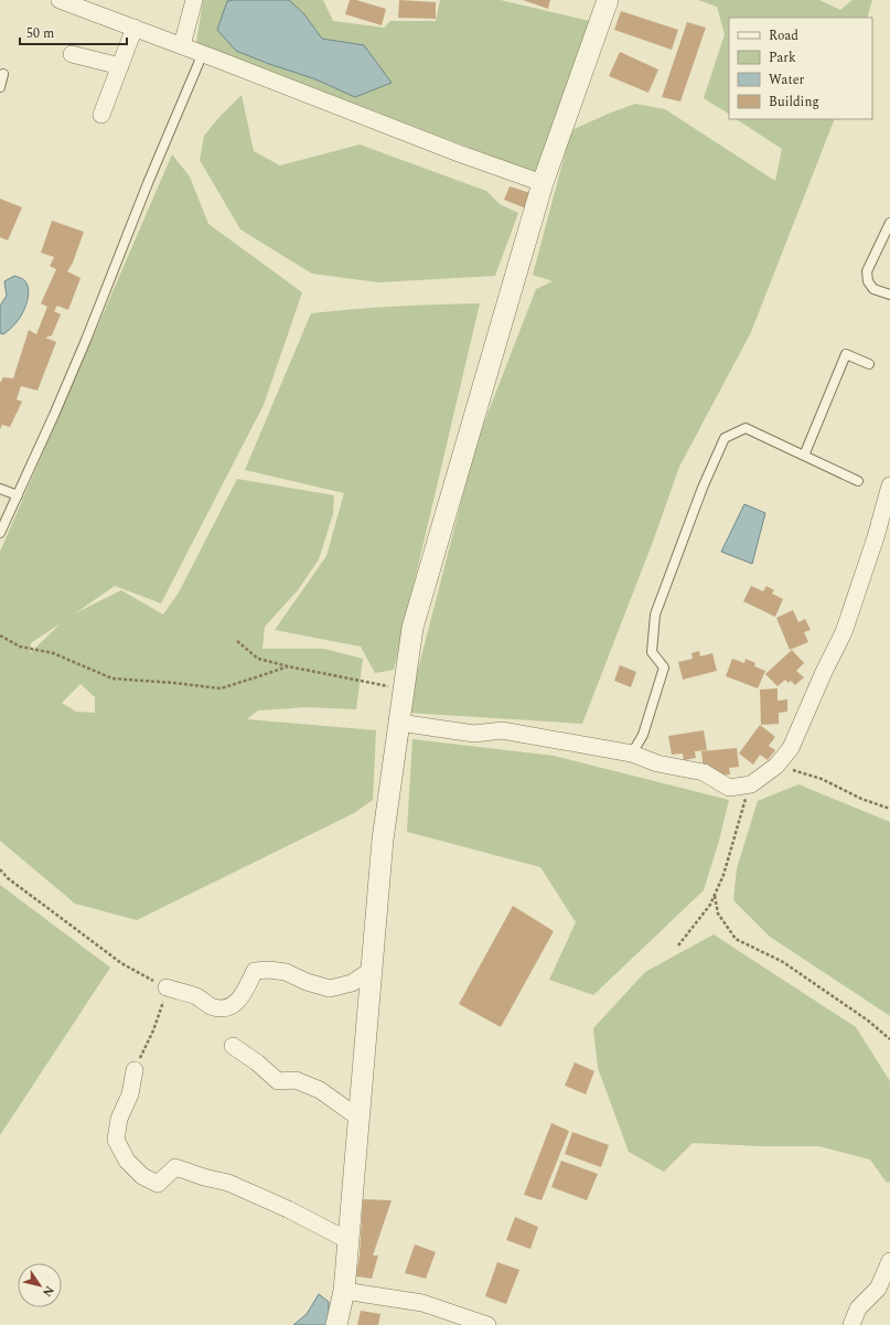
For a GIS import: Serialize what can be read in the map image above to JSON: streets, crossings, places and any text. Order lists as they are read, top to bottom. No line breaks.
{"legend":["Road","Park","Water","Building"],"scale_bar":"50 m","north":"bottom right"}
